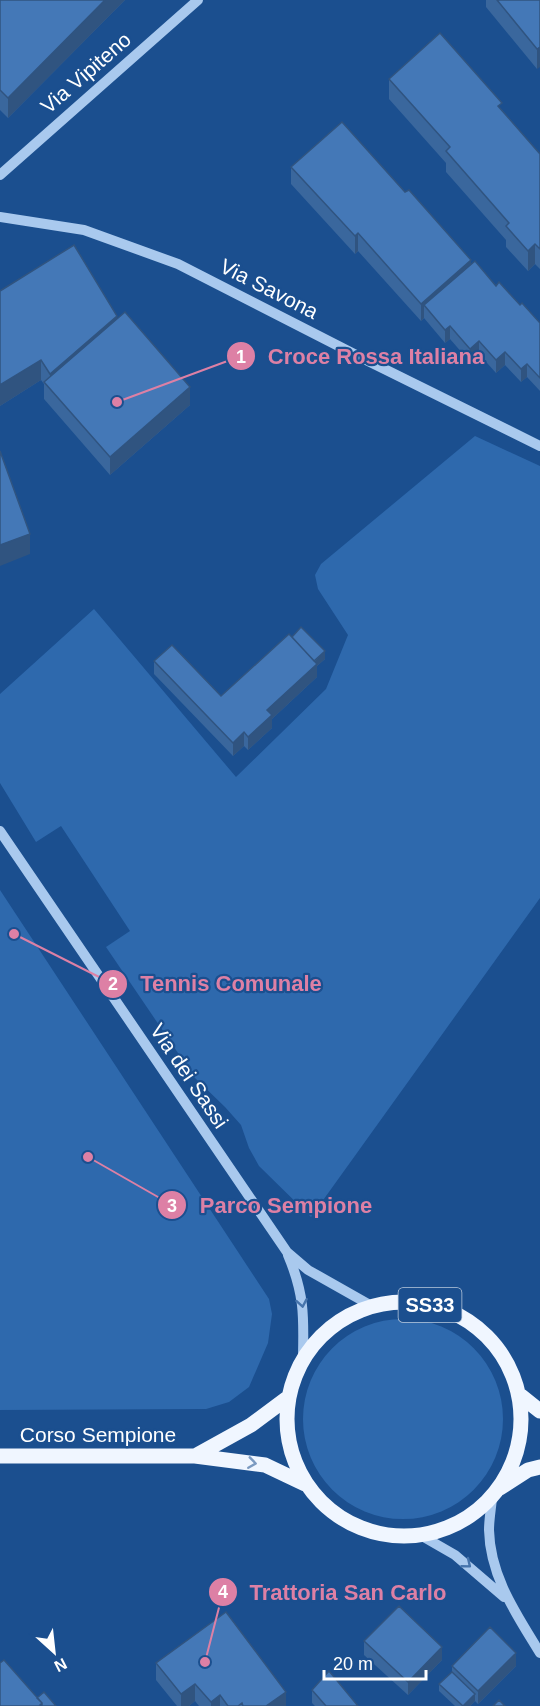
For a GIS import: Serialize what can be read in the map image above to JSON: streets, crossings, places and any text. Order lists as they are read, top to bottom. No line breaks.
{"streets":{"main road":["SS33","Corso Sempione"],"street":["Via Vipiteno","Via Savona","Via dei Sassi"]},"crossings":[["Via dei Sassi","SS33"],["SS33","Corso Sempione"]],"places":["Croce Rossa Italiana","Tennis Comunale","Parco Sempione","Trattoria San Carlo"],"scale_bar":"20 m","north":"bottom right"}
